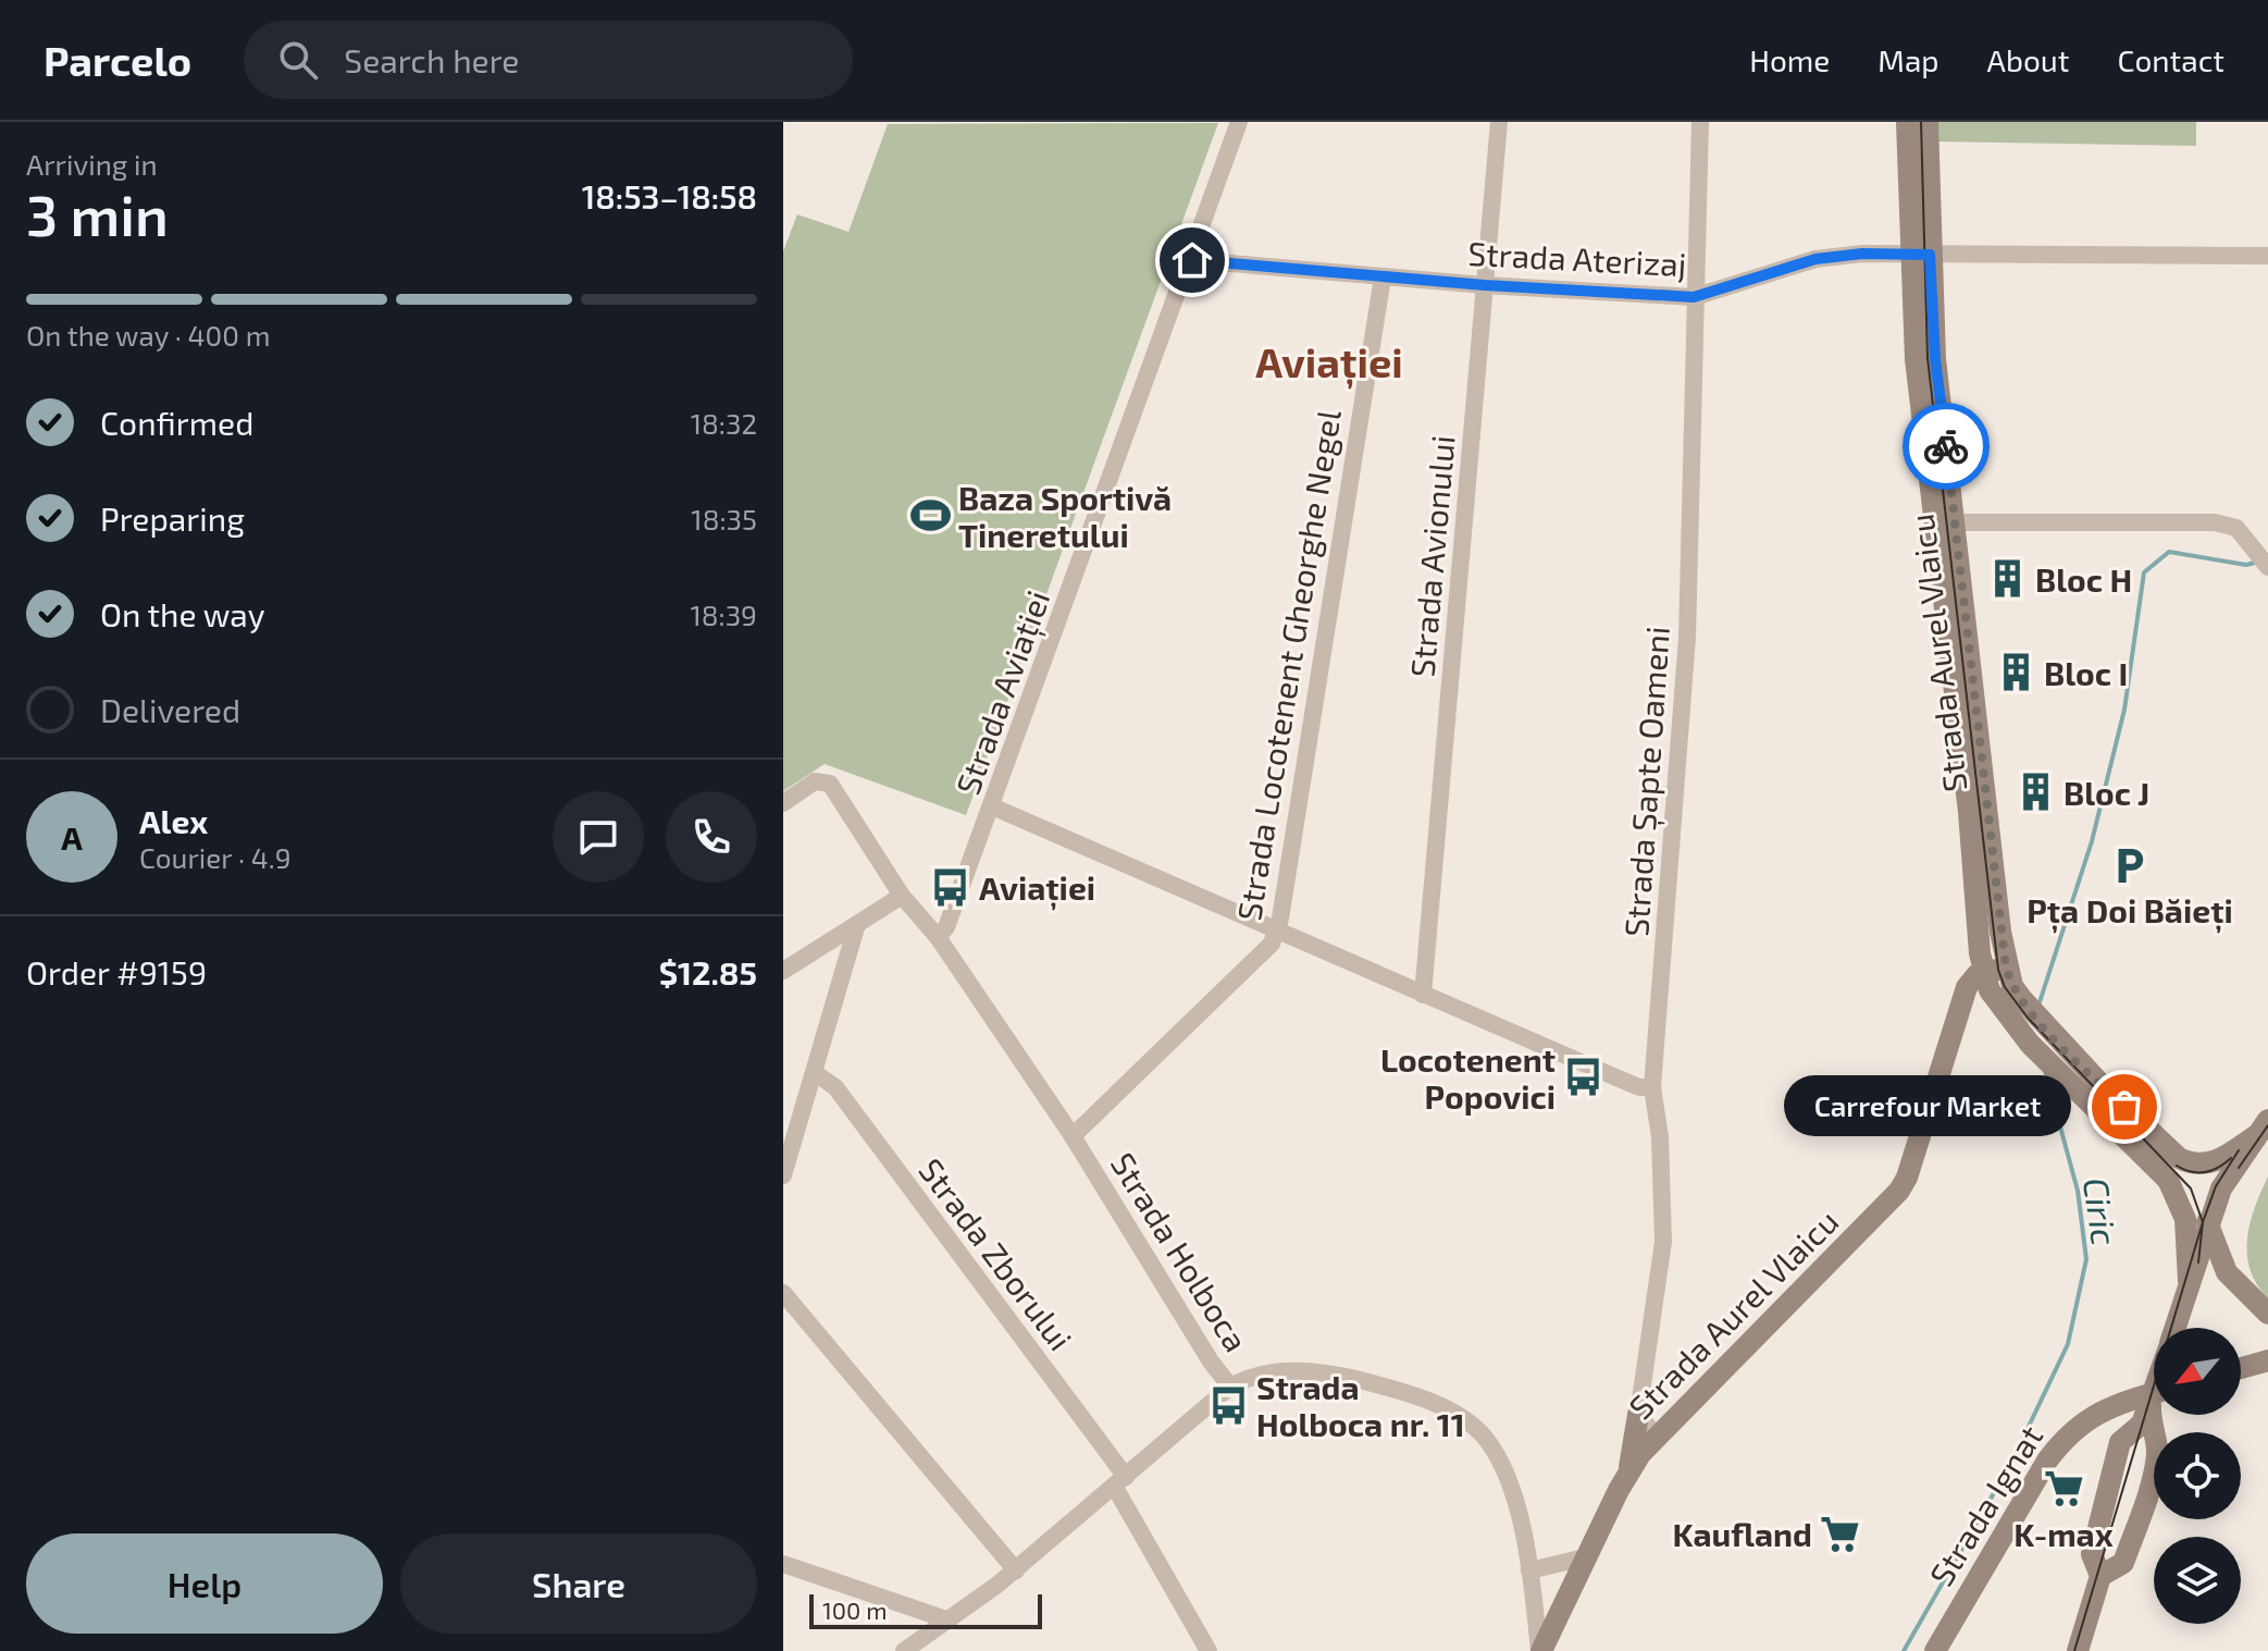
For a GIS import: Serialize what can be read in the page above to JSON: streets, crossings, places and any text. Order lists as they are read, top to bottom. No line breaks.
{"streets":{"main road":["Strada Aurel Vlaicu","Strada Ignat"],"street":["Strada Aterizaj","Strada Avionului","Strada Locotenent Gheorghe Negel","Strada Aviației","Strada Șapte Oameni","Strada Holboca","Strada Zborului"]},"crossings":[["Strada Aterizaj","Strada Avionului"],["Strada Aterizaj","Strada Aurel Vlaicu"],["Strada Aterizaj","Strada Locotenent Gheorghe Negel"],["Strada Aterizaj","Strada Aviației"],["Strada Aterizaj","Strada Șapte Oameni"],["Strada Aurel Vlaicu","Strada Holboca"],["Strada Locotenent Gheorghe Negel","Strada Holboca"],["Strada Aviației","Strada Holboca"]],"districts":["Aviației"],"water":["Ciric"],"places":{"sports":["Baza Sportivă Tineretului"],"building":["Bloc H","Bloc I","Bloc J"],"parking":["Pța Doi Băieți"],"bus stop":["Aviației","Locotenent Popovici","Strada Holboca nr. 11"],"other":["Carrefour Market"],"supermarket":["K-max","Kaufland"]},"scale_bar":"100 m","north":"bottom left","page":{"header":"Parcelo","search":"Search here","nav":["Home","Map","About","Contact"],"heading":["3 min","Arriving in","18:53–18:58"],"panel":["Alex","Courier · 4.9","Order #9159","$12.85"],"bar":"On the way · 400 m","list":[["Confirmed","18:32"],["Preparing","18:35"],["On the way","18:39"],"Delivered"],"round":"A","bubble":"Carrefour Market","buttons":["Help","Share"],"scale":"100 m"}}
